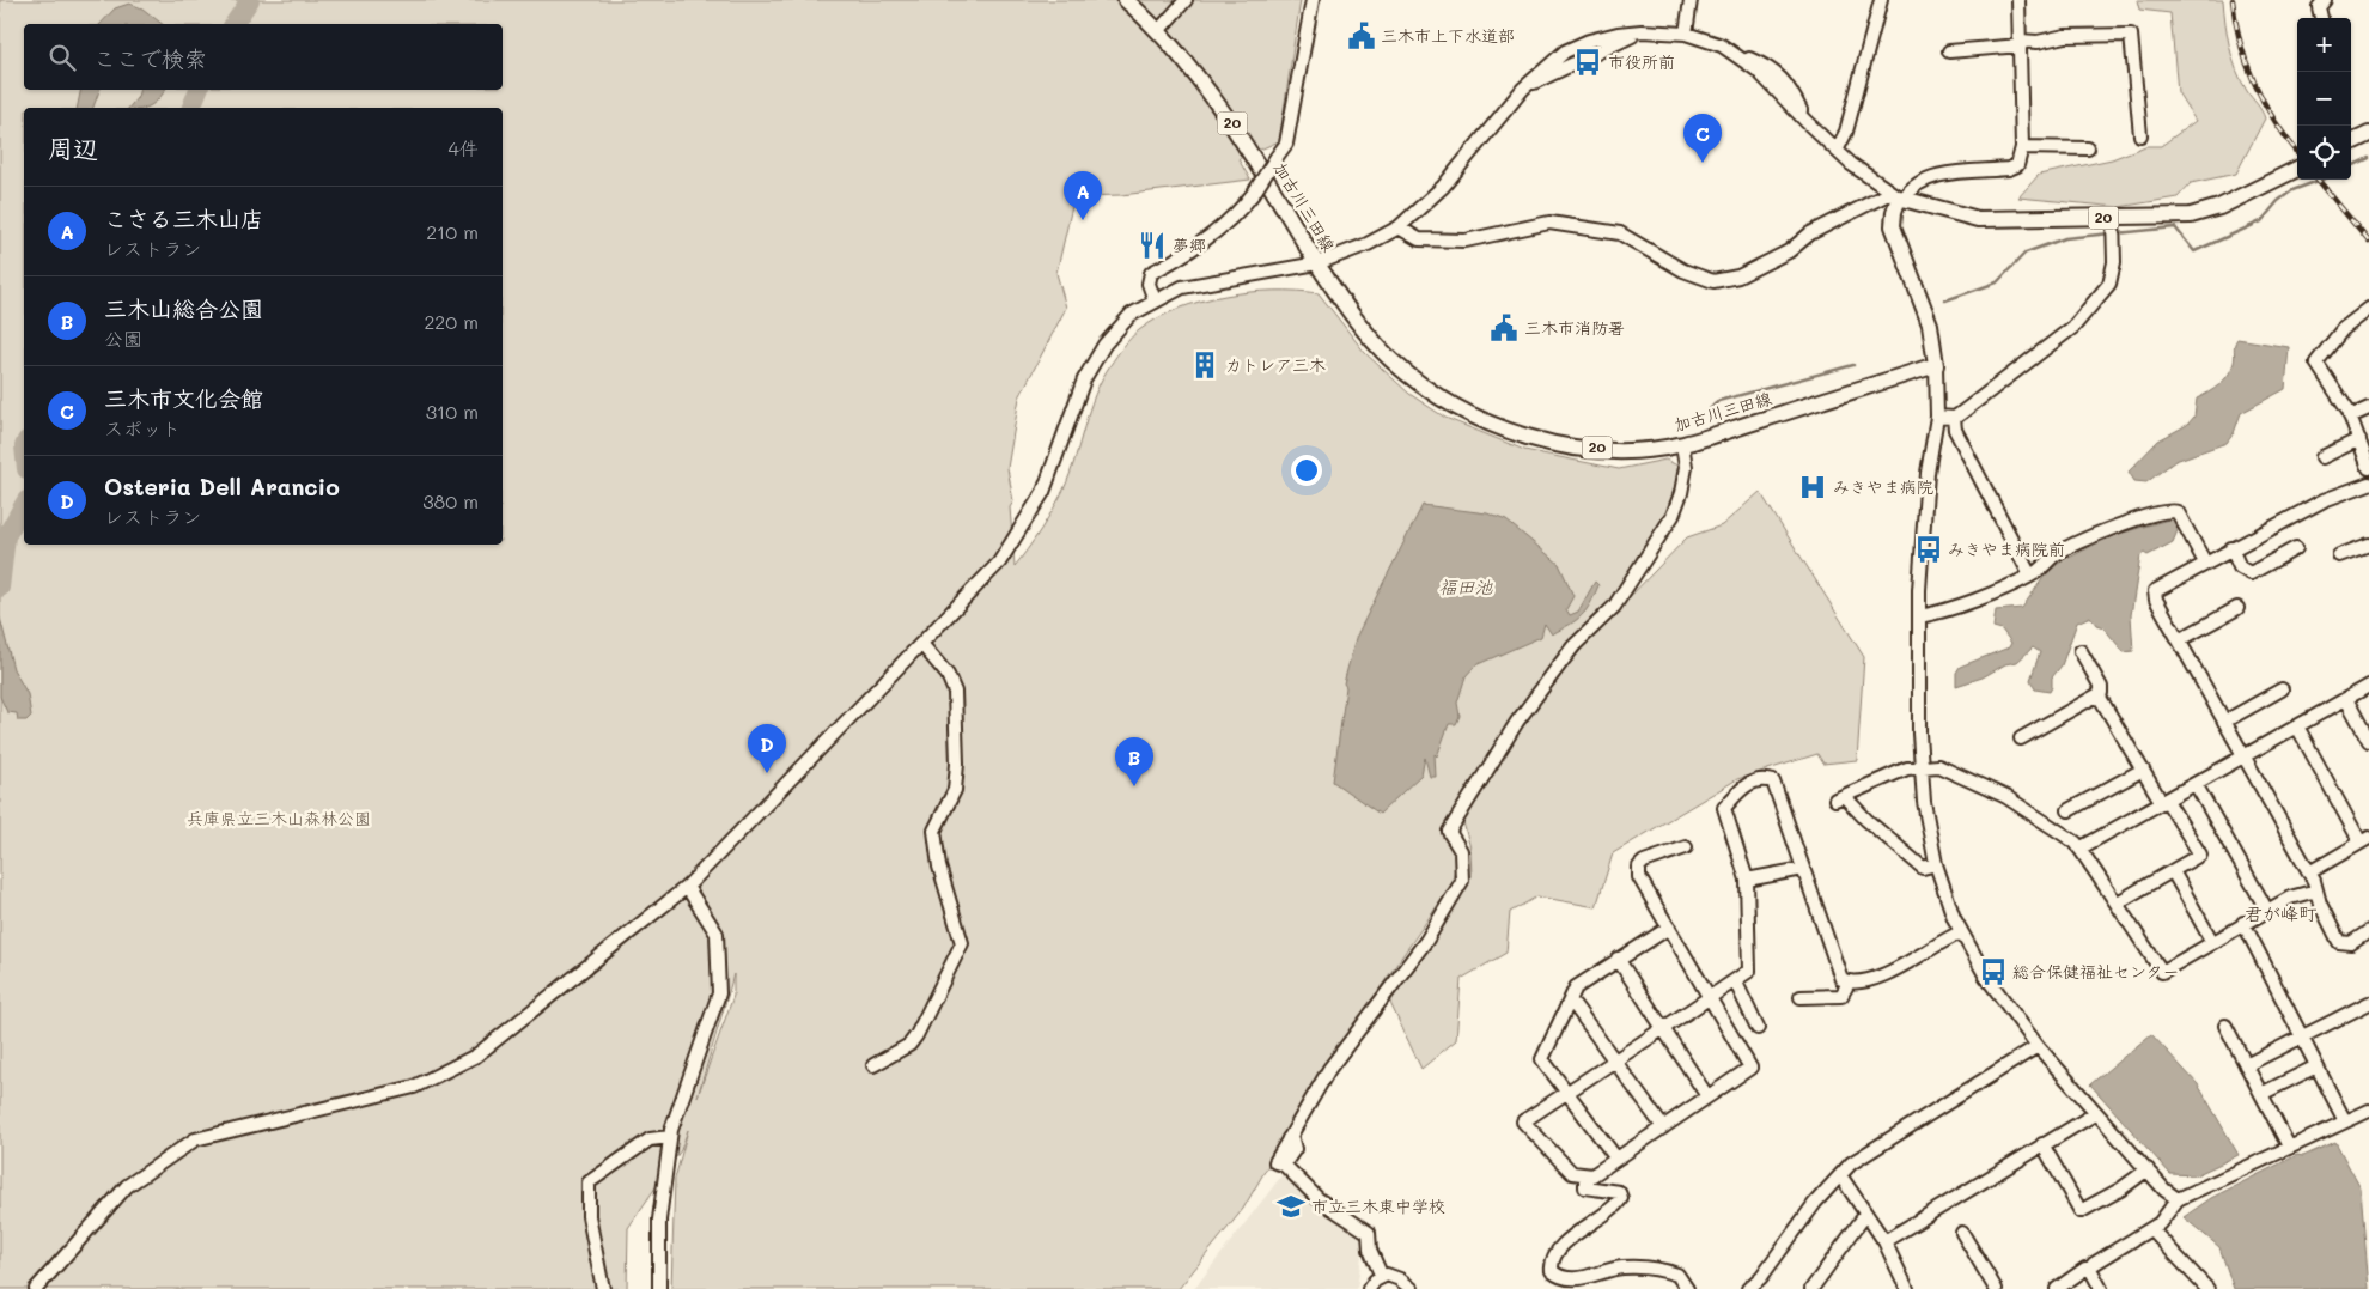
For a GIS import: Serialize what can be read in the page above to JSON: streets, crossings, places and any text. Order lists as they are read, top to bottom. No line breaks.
{"streets":{"main road":["20","加古川三田線"]},"districts":["君が峰町"],"water":["福田池"],"parks":["兵庫県立三木山森林公園"],"places":{"public building":["三木市上下水道部","三木市消防署"],"bus stop":["市役所前","みきやま病院前","総合保健福祉センター"],"restaurant":["夢郷"],"building":["カトレア三木"],"hospital":["みきやま病院"],"school or university":["市立三木東中学校"]},"page":{"map_buttons":["+","−"],"search":"ここで検索","heading":["周辺","4件"],"pins":["C","A","D","B"],"list":[{"mark":"A","name":"こさる三木山店","note":"レストラン","value":"210 m"},{"mark":"B","name":"三木山総合公園","note":"公園","value":"220 m"},{"mark":"C","name":"三木市文化会館","note":"スポット","value":"310 m"},{"mark":"D","name":"Osteria Dell Arancio","note":"レストラン","value":"380 m"}]}}
